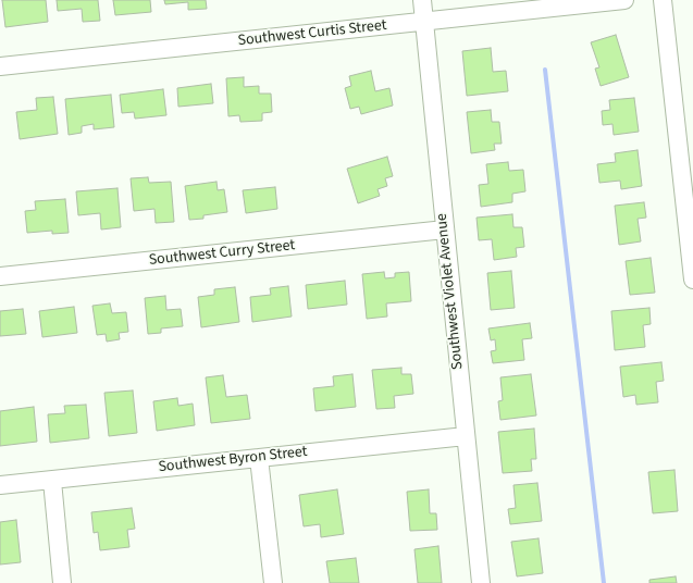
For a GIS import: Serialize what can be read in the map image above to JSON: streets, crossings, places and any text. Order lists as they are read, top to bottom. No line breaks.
{"streets":{"street":["Southwest Curtis Street","Southwest Curry Street","Southwest Violet Avenue","Southwest Byron Street"]},"crossings":[["Southwest Curtis Street","Southwest Violet Avenue"],["Southwest Curry Street","Southwest Violet Avenue"],["Southwest Violet Avenue","Southwest Byron Street"]]}
